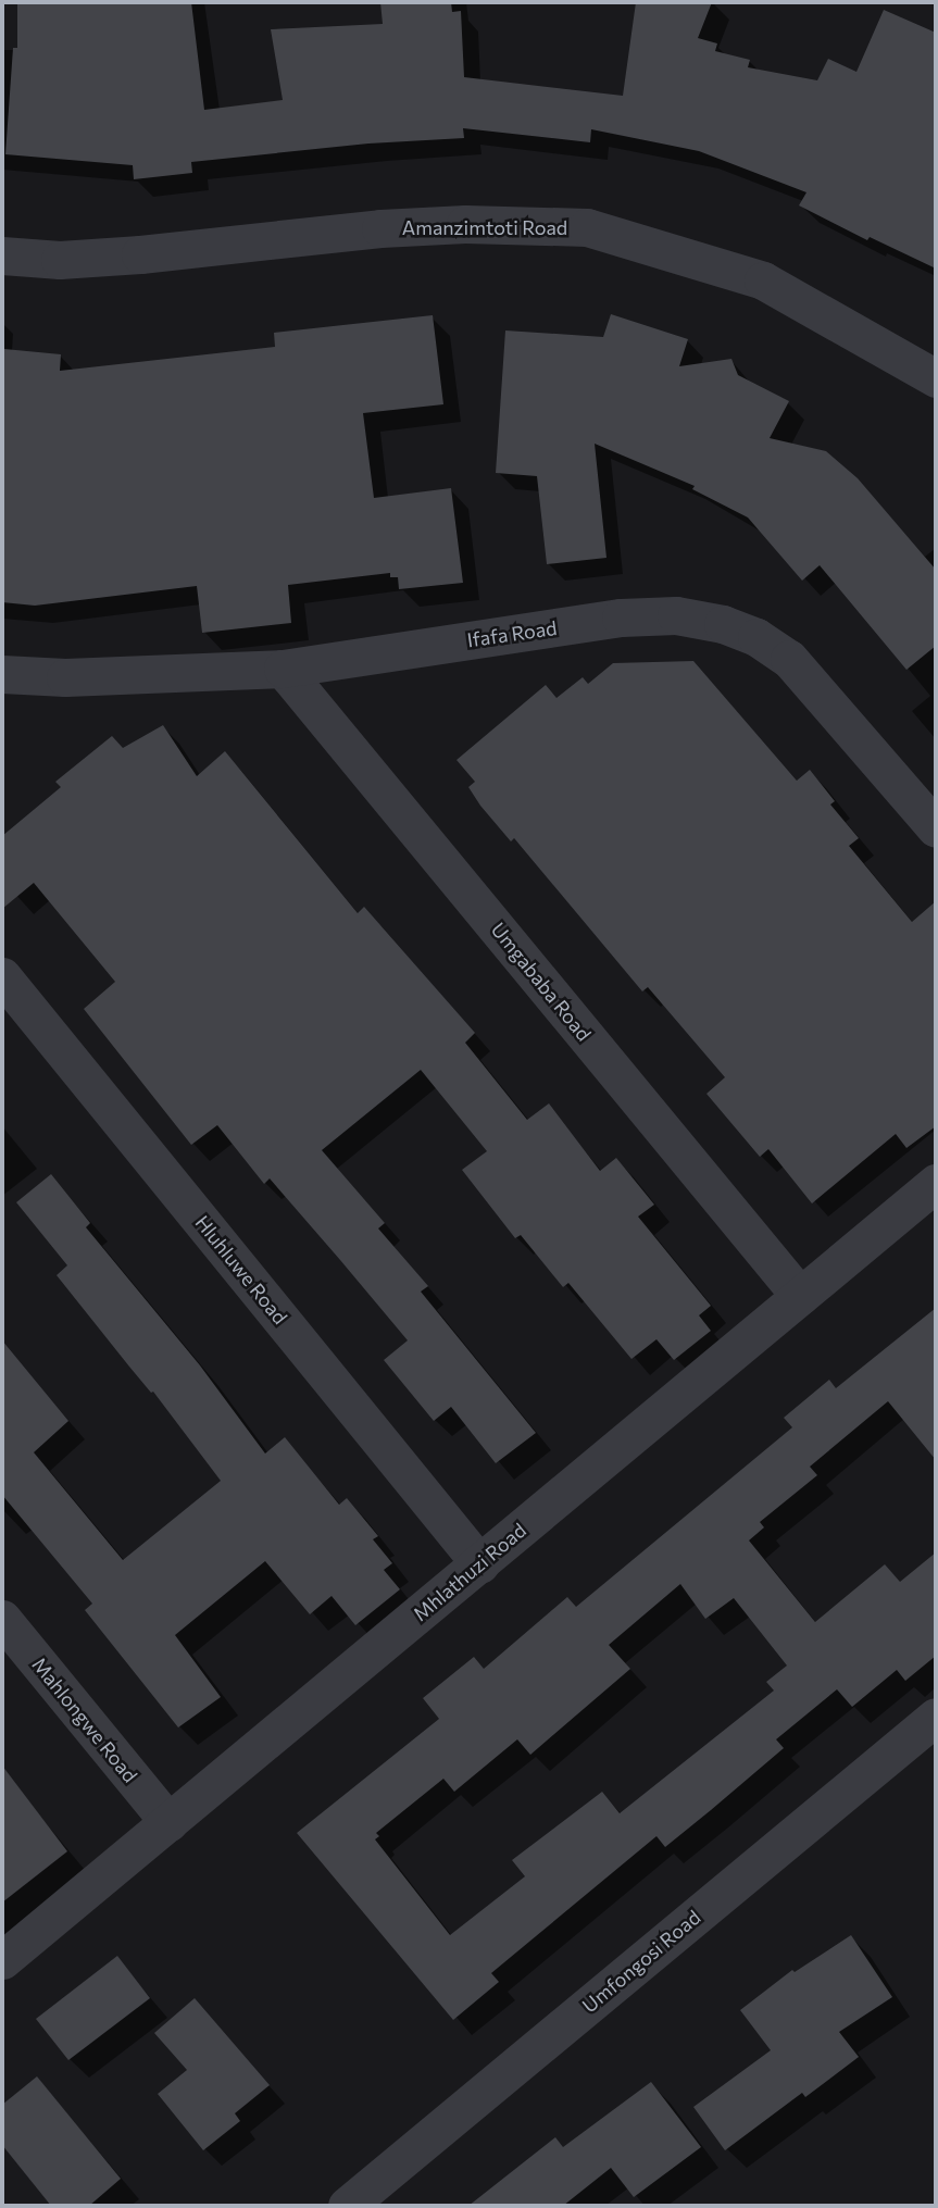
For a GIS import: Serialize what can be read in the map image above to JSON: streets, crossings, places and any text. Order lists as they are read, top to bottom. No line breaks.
{"streets":{"street":["Amanzimtoti Road","Ifafa Road","Umgababa Road","Hluhluwe Road","Mhlathuzi Road","Mahlongwe Road","Umfongosi Road"]},"crossings":[["Ifafa Road","Umgababa Road"],["Umgababa Road","Mhlathuzi Road"],["Hluhluwe Road","Mhlathuzi Road"],["Mhlathuzi Road","Mahlongwe Road"]]}
